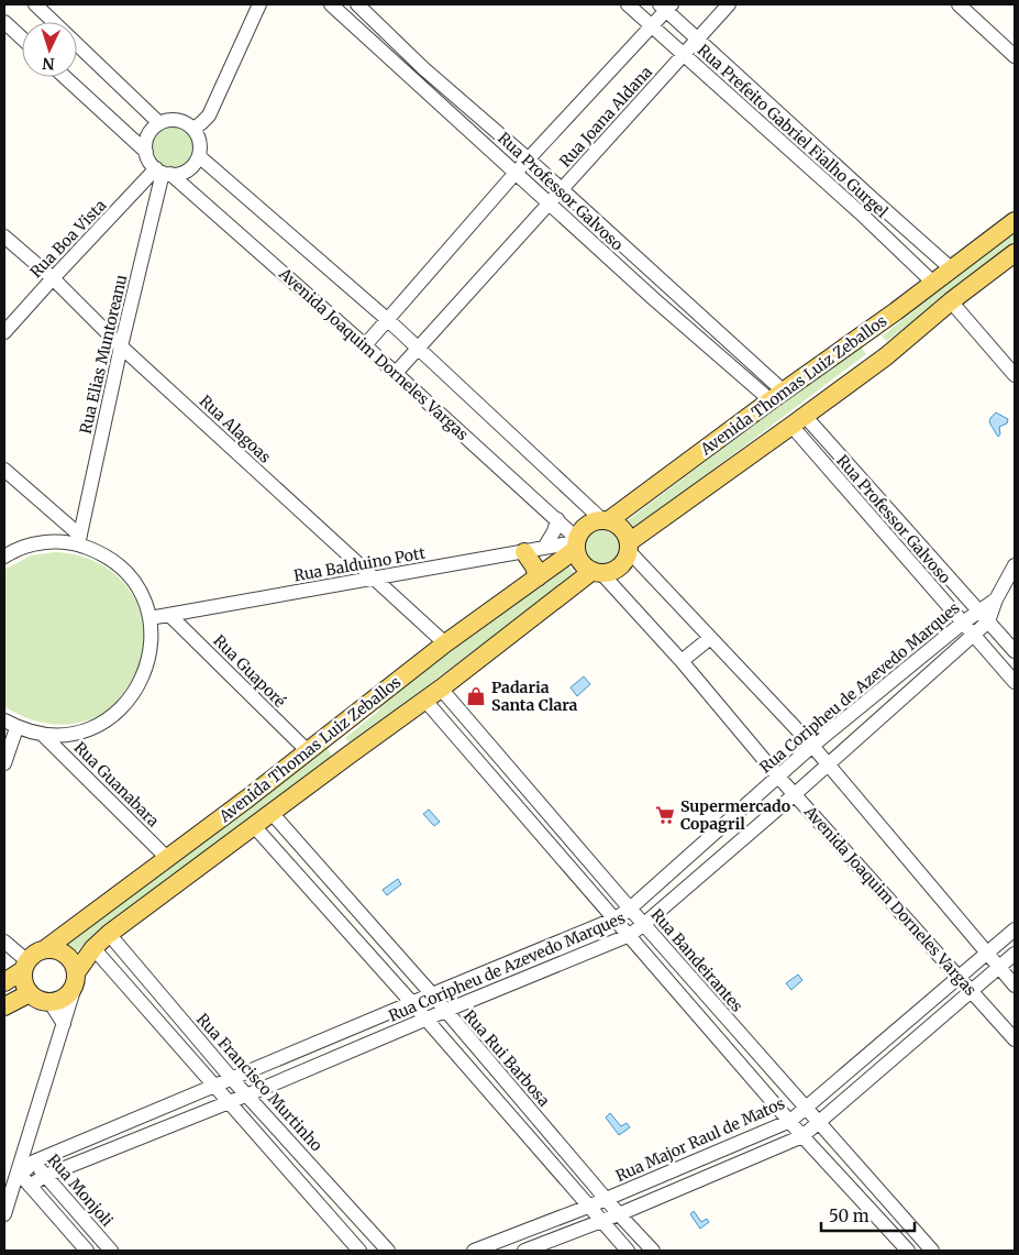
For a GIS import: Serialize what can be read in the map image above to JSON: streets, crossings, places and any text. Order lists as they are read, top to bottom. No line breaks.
{"streets":{"main road":["Avenida Joaquim Dorneles Vargas","Avenida Thomas Luiz Zeballos"],"street":["Rua Joana Aldana","Rua Prefeito Gabriel Fialho Gurgel","Rua Professor Galvoso","Rua Boa Vista","Rua Elias Muntoreanu","Rua Alagoas","Rua Balduino Pott","Rua Guaporé","Rua Coripheu de Azevedo Marques","Rua Guanabara","Rua Bandeirantes","Rua Rui Barbosa","Rua Francisco Murtinho","Rua Major Raul de Matos","Rua Monjoli"]},"crossings":[["Rua Joana Aldana","Rua Prefeito Gabriel Fialho Gurgel"],["Rua Joana Aldana","Rua Professor Galvoso"],["Rua Joana Aldana","Avenida Joaquim Dorneles Vargas"],["Rua Prefeito Gabriel Fialho Gurgel","Avenida Thomas Luiz Zeballos"],["Rua Professor Galvoso","Avenida Thomas Luiz Zeballos"],["Rua Professor Galvoso","Rua Coripheu de Azevedo Marques"],["Rua Boa Vista","Rua Elias Muntoreanu"],["Rua Boa Vista","Avenida Joaquim Dorneles Vargas"],["Rua Boa Vista","Rua Alagoas"],["Rua Elias Muntoreanu","Avenida Joaquim Dorneles Vargas"],["Rua Elias Muntoreanu","Rua Alagoas"],["Avenida Joaquim Dorneles Vargas","Avenida Thomas Luiz Zeballos"],["Avenida Joaquim Dorneles Vargas","Rua Balduino Pott"],["Avenida Joaquim Dorneles Vargas","Rua Coripheu de Azevedo Marques"],["Avenida Joaquim Dorneles Vargas","Rua Major Raul de Matos"],["Avenida Thomas Luiz Zeballos","Rua Alagoas"],["Avenida Thomas Luiz Zeballos","Rua Balduino Pott"],["Avenida Thomas Luiz Zeballos","Rua Guaporé"],["Avenida Thomas Luiz Zeballos","Rua Coripheu de Azevedo Marques"],["Avenida Thomas Luiz Zeballos","Rua Guanabara"],["Avenida Thomas Luiz Zeballos","Rua Bandeirantes"],["Avenida Thomas Luiz Zeballos","Rua Rui Barbosa"],["Avenida Thomas Luiz Zeballos","Rua Francisco Murtinho"],["Avenida Thomas Luiz Zeballos","Rua Monjoli"],["Rua Alagoas","Rua Balduino Pott"],["Rua Balduino Pott","Rua Guaporé"],["Rua Coripheu de Azevedo Marques","Rua Bandeirantes"],["Rua Coripheu de Azevedo Marques","Rua Rui Barbosa"],["Rua Coripheu de Azevedo Marques","Rua Francisco Murtinho"],["Rua Coripheu de Azevedo Marques","Rua Monjoli"],["Rua Bandeirantes","Rua Major Raul de Matos"],["Rua Rui Barbosa","Rua Major Raul de Matos"]],"places":{"shop":["Padaria Santa Clara"],"supermarket":["Supermercado Copagril"]},"scale_bar":"50 m","north":"bottom"}
